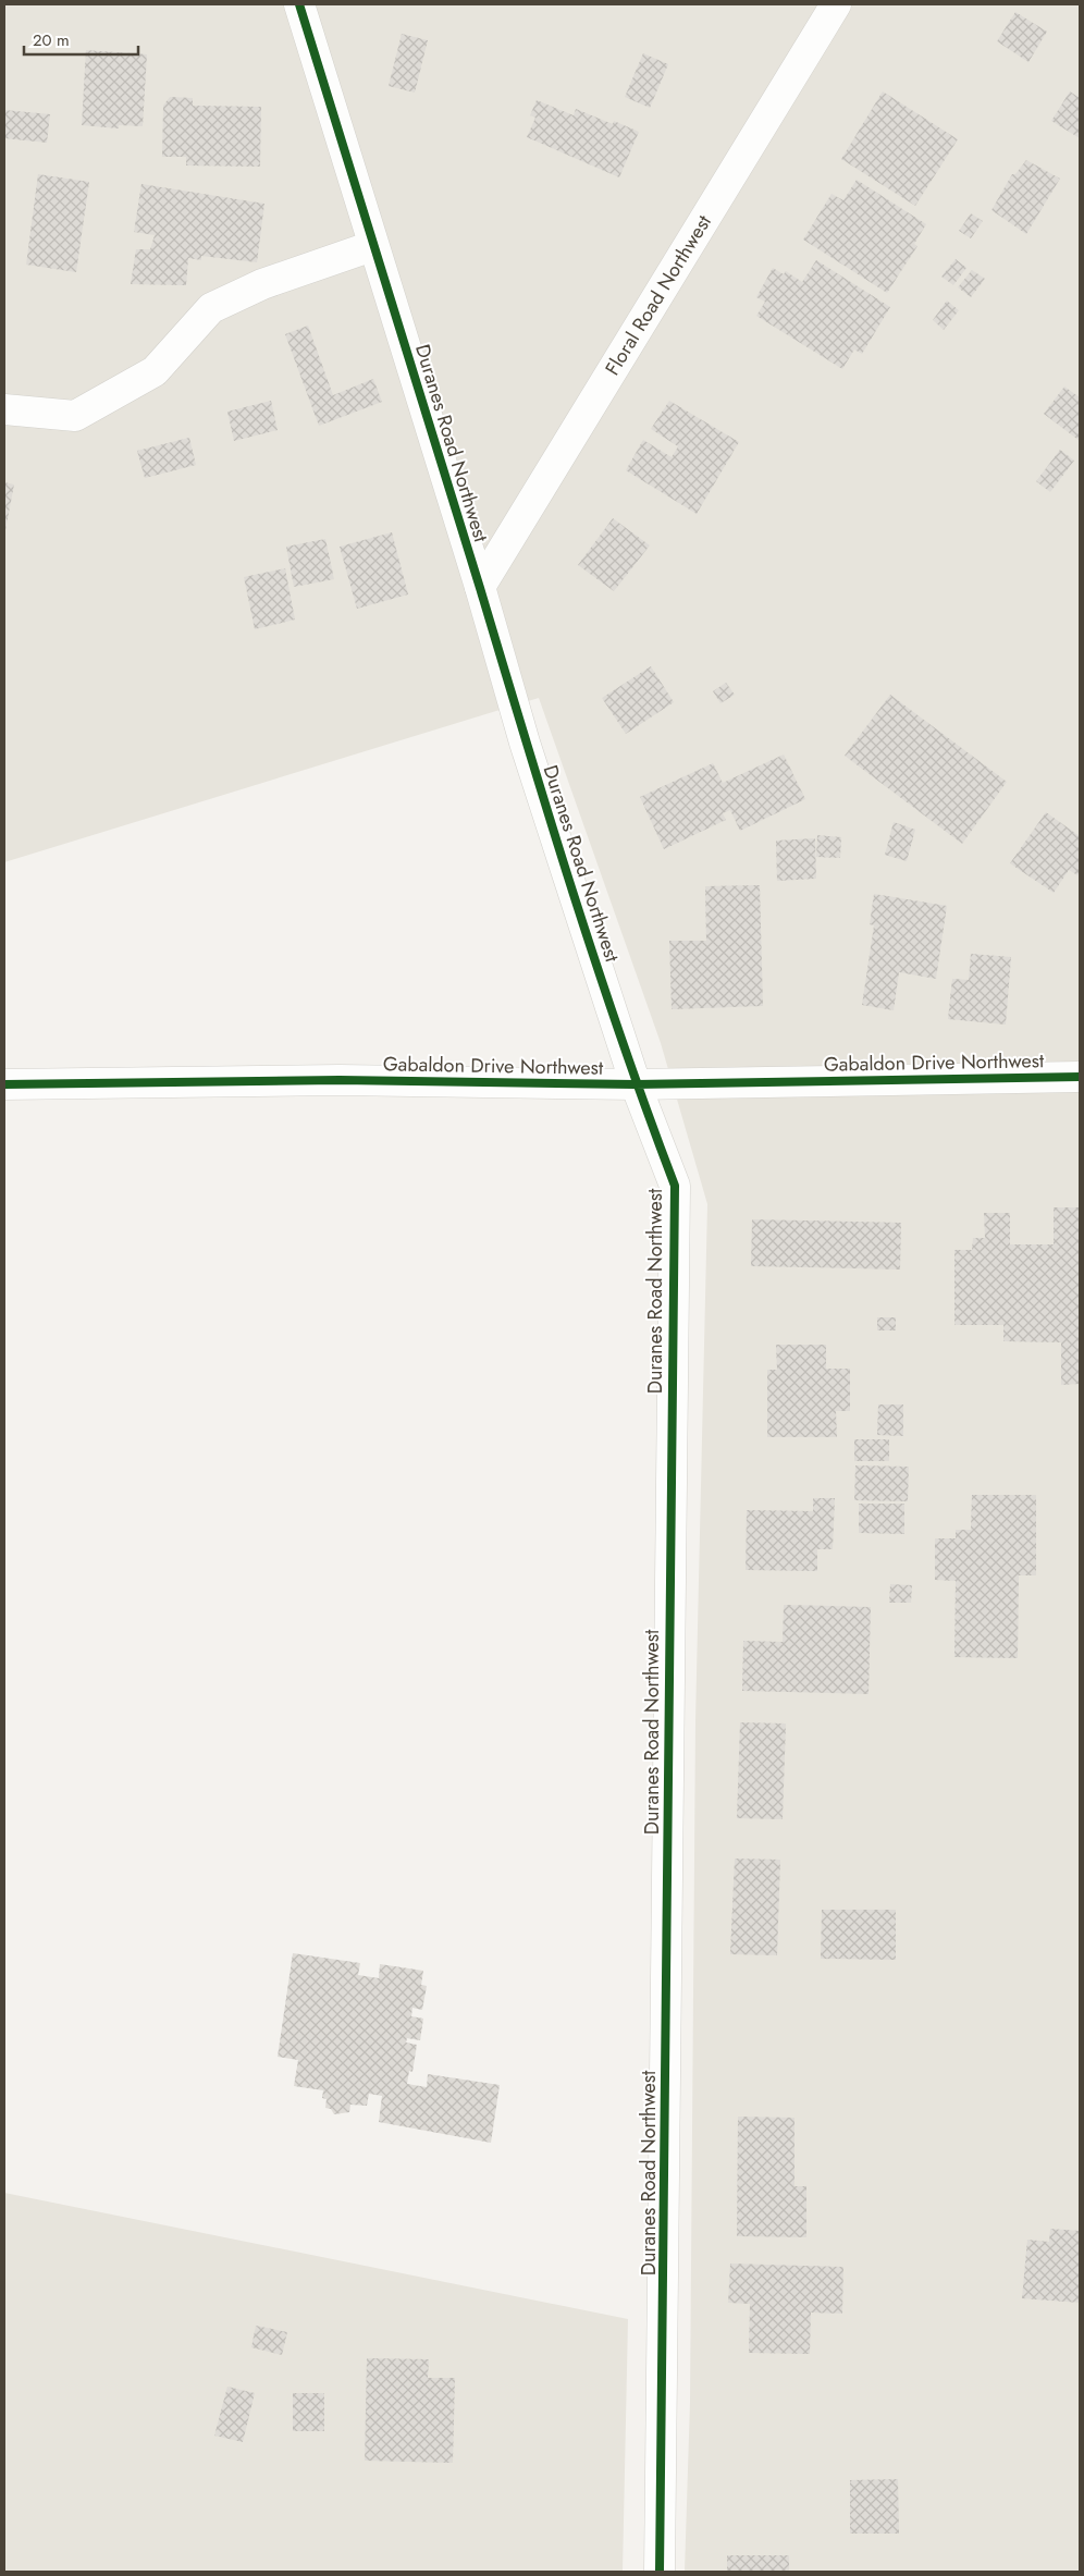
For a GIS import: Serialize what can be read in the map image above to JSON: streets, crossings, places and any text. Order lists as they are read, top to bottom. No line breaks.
{"streets":{"street":["Floral Road Northwest","Duranes Road Northwest","Gabaldon Drive Northwest"]},"crossings":[["Floral Road Northwest","Duranes Road Northwest"],["Duranes Road Northwest","Gabaldon Drive Northwest"]],"scale_bar":"20 m"}
